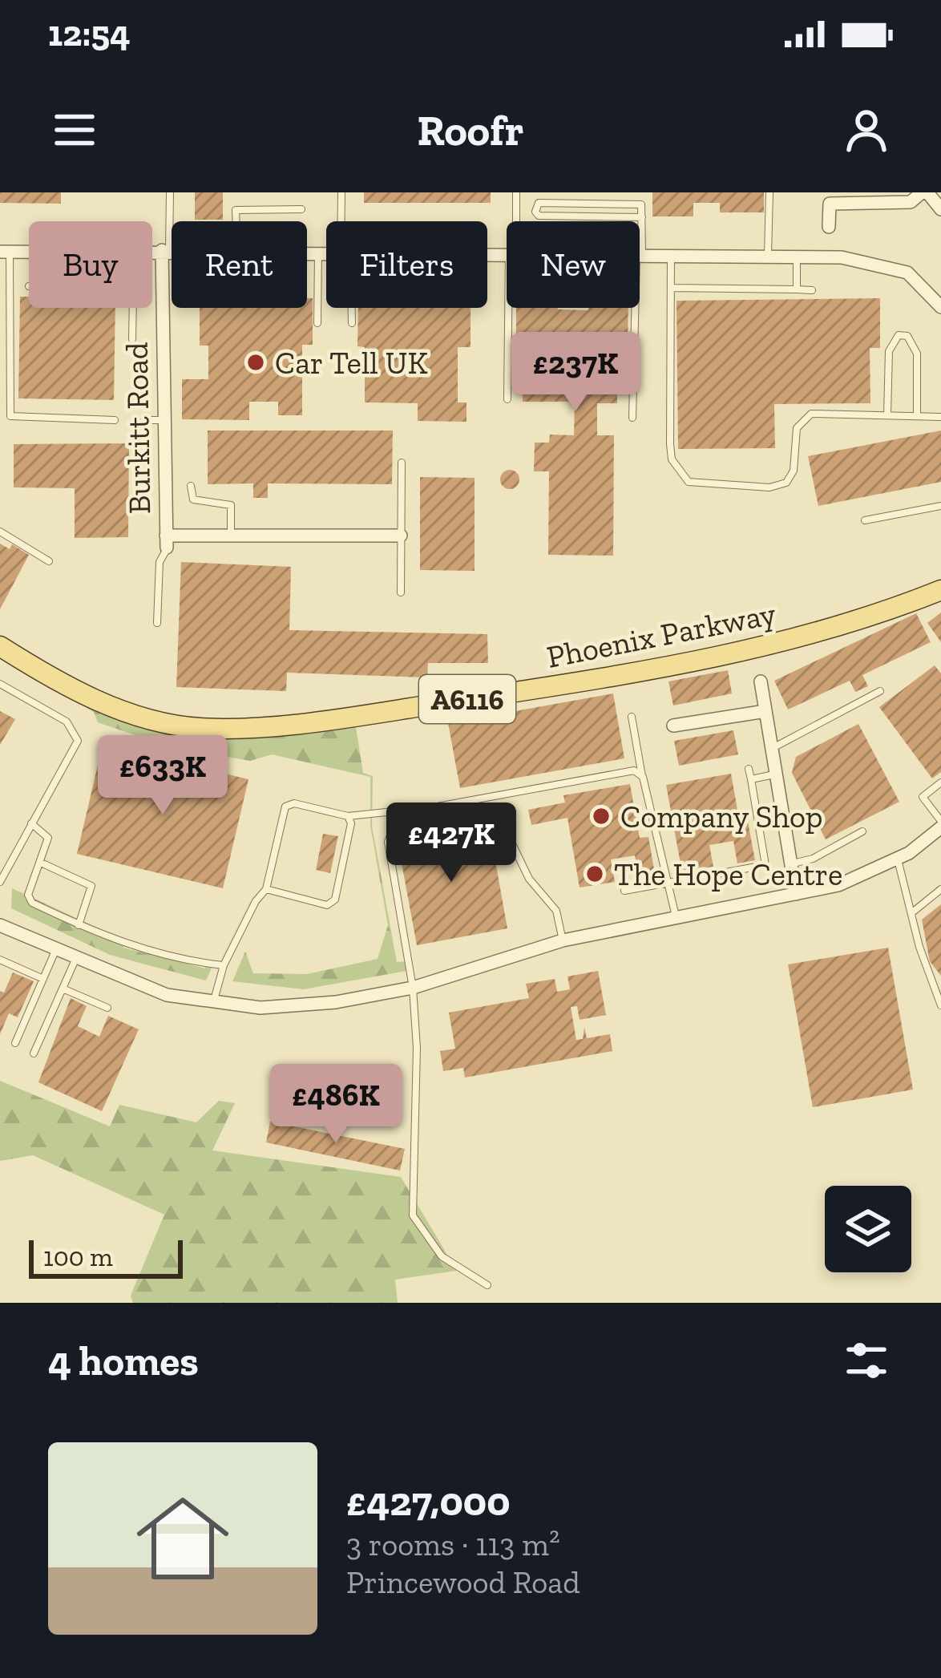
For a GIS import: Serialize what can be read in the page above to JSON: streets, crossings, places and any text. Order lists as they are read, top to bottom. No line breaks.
{"streets":{"main road":["Phoenix Parkway","A6116"],"street":["Burkitt Road"]},"places":["Car Tell UK","Company Shop","The Hope Centre"],"scale_bar":"100 m","page":{"status":"12:54","header":"Roofr","chip":["Buy","Rent","Filters","New"],"price":["£237K","£633K","£427K","£486K"],"scale":"100 m","heading":"4 homes","list":[{"name":"£427,000","note":"3 rooms · 113 m² · Princewood Road"}]}}
